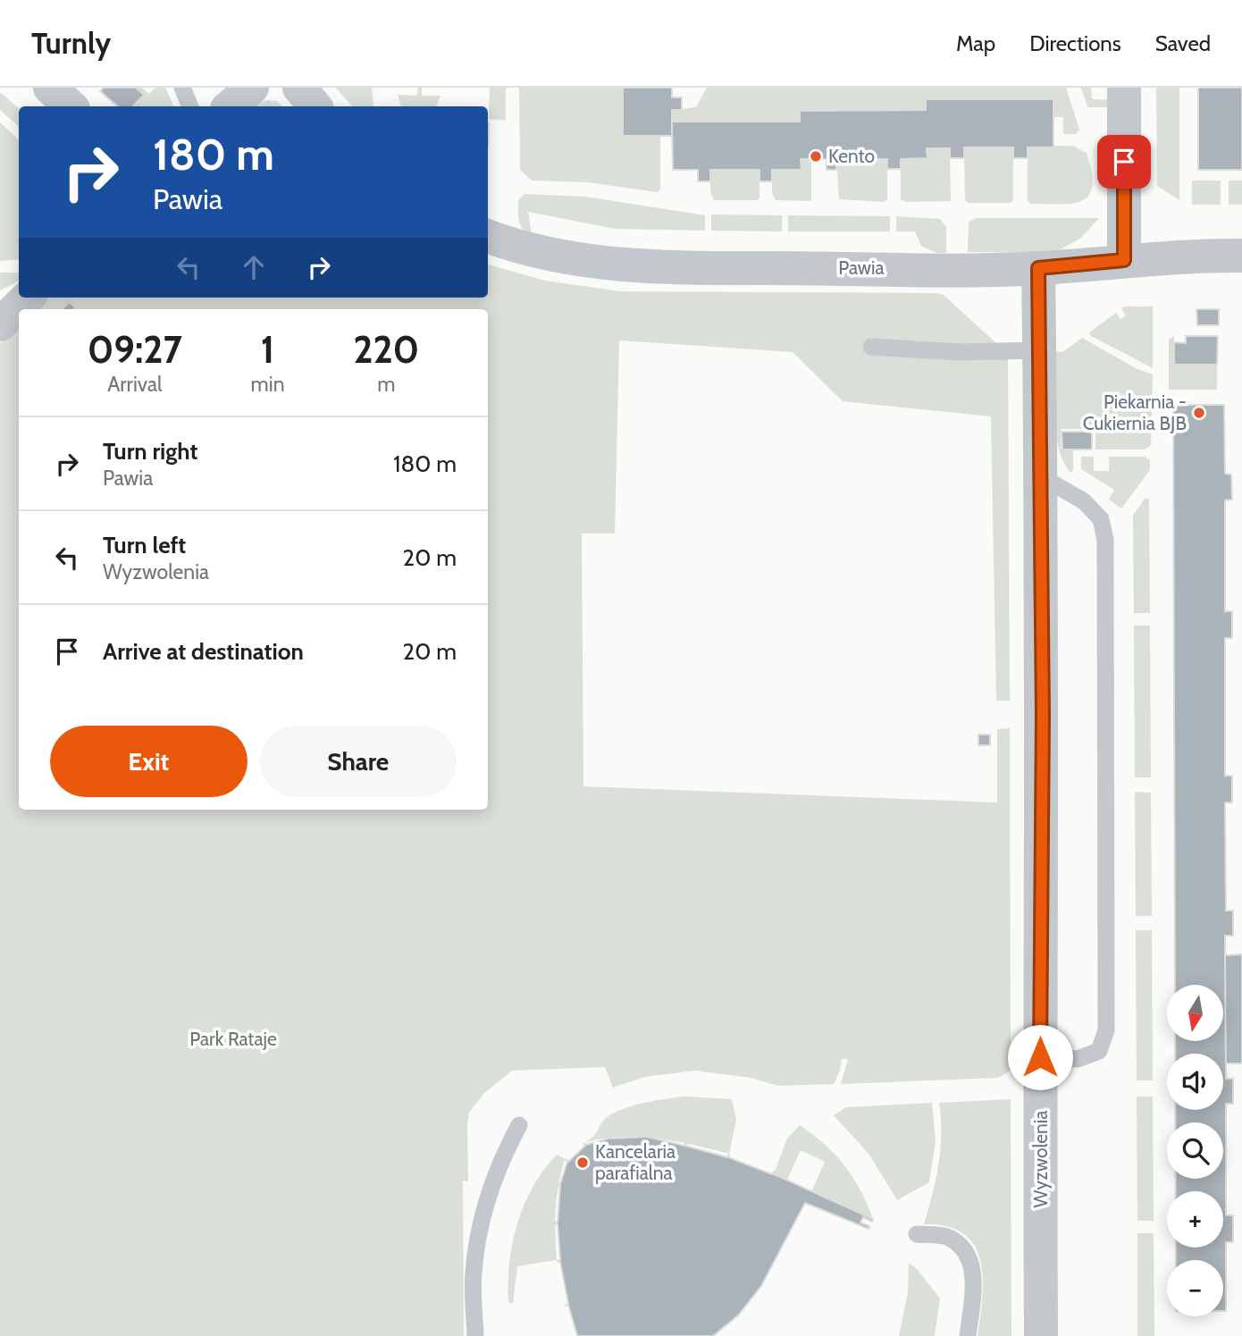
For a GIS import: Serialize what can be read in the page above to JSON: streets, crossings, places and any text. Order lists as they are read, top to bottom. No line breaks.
{"streets":{"street":["Pawia","Wyzwolenia"]},"crossings":[["Pawia","Wyzwolenia"]],"parks":["Park Rataje"],"places":["Kento","Piekarnia - Cukiernia BJB","Kancelaria parafialna"],"north":"bottom","page":{"header":"Turnly","nav":["Map","Directions","Saved"],"turn":["180 m","Pawia"],"eta":["09:27","Arrival","1","min","220","m"],"list":[{"name":"Turn right","note":"Pawia","value":"180 m"},{"name":"Turn left","note":"Wyzwolenia","value":"20 m"},{"name":"Arrive at destination","value":"20 m"}],"buttons":["Exit","Share"],"map_buttons":["+","−"]}}
